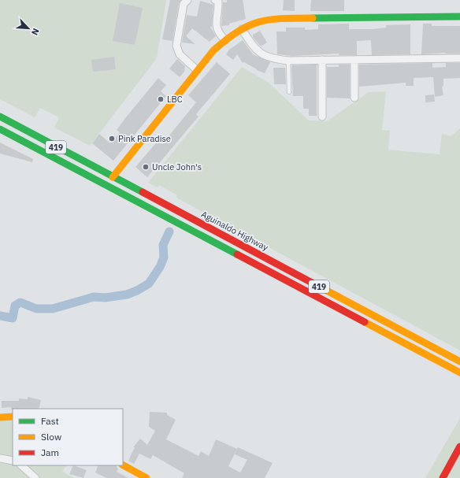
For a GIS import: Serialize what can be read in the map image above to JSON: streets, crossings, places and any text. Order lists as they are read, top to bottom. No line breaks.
{"streets":{"main road":["419","Aguinaldo Highway"]},"places":["LBC","Pink Paradise","Uncle John's"],"legend":["Fast","Slow","Jam"],"north":"bottom right"}
